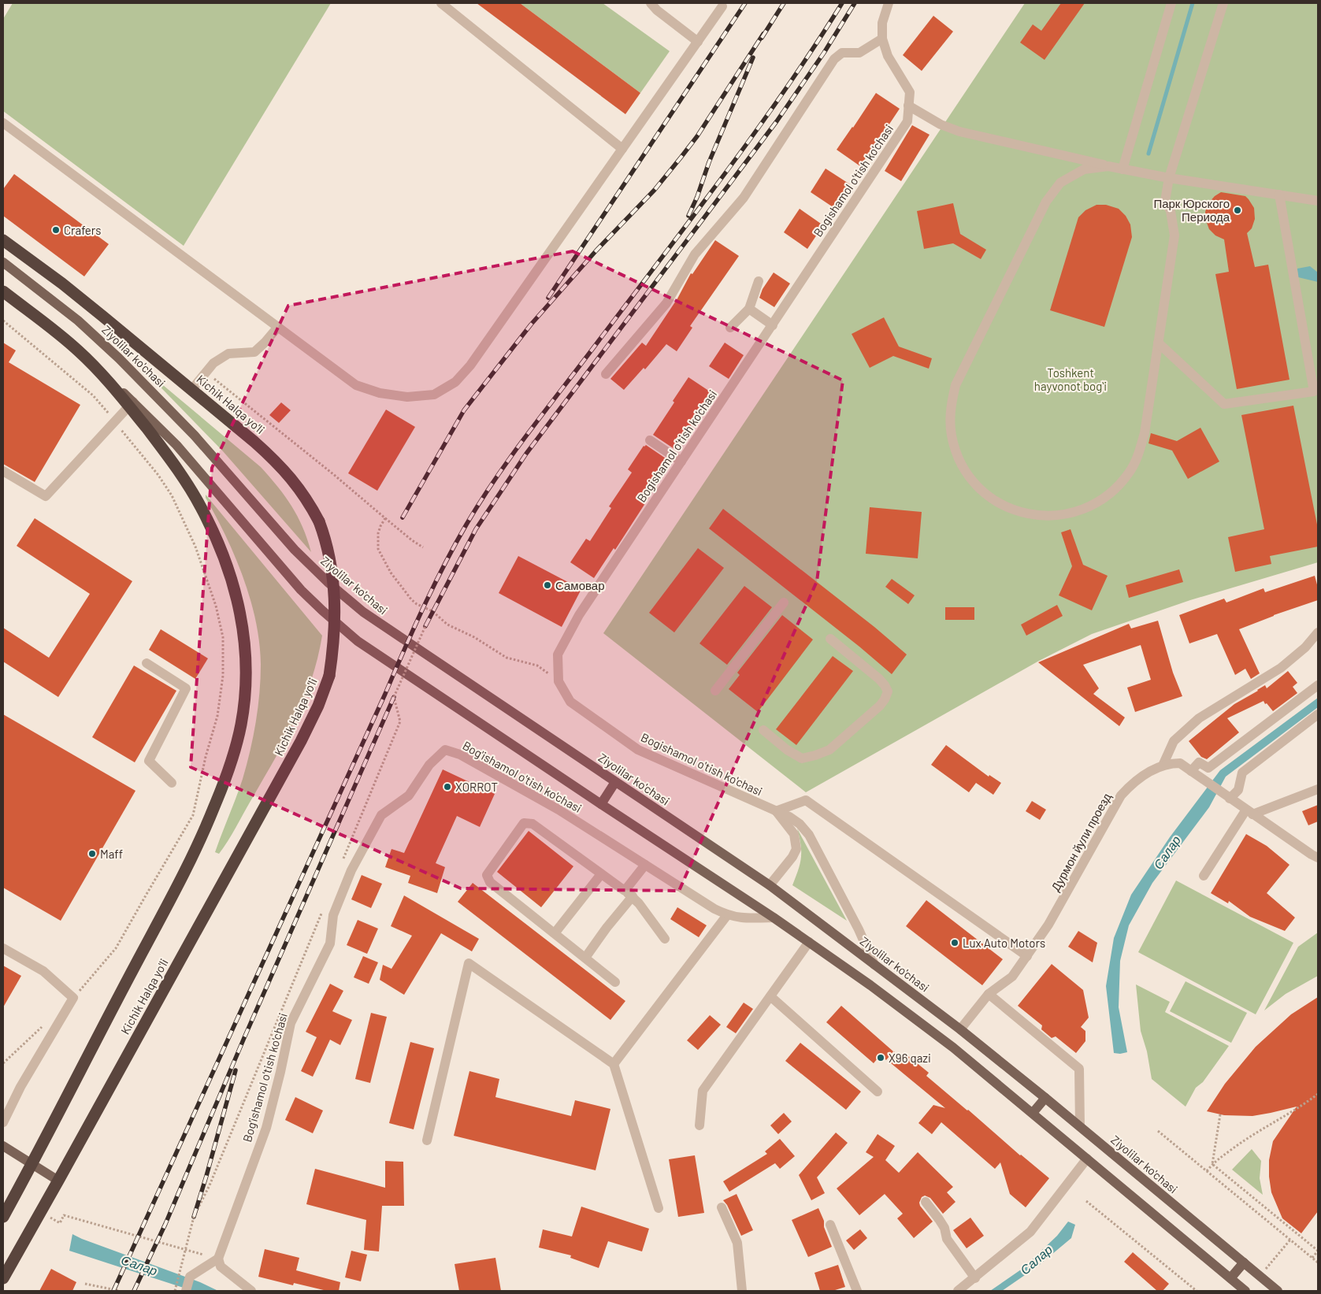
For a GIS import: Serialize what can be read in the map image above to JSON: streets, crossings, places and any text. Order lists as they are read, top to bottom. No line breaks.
{"streets":{"highway":["Kichik Halqa yo'li"],"main road":["Ziyolilar ko'chasi"],"street":["Bogishamol o'tish ko'chasi","Bog'ishamol o'tish ko'chasi","Дурмон йули проезд"]},"crossings":[["Bogishamol o'tish ko'chasi","Ziyolilar ko'chasi"],["Ziyolilar ko'chasi","Дурмон йули проезд"]],"water":["Салар"],"parks":["Toshkent hayvonot bogʻi"],"places":["Парк Юрского Периода","Crafers","Самовар","XORROT","Maff","Lux Auto Motors","X96 qazi"]}
